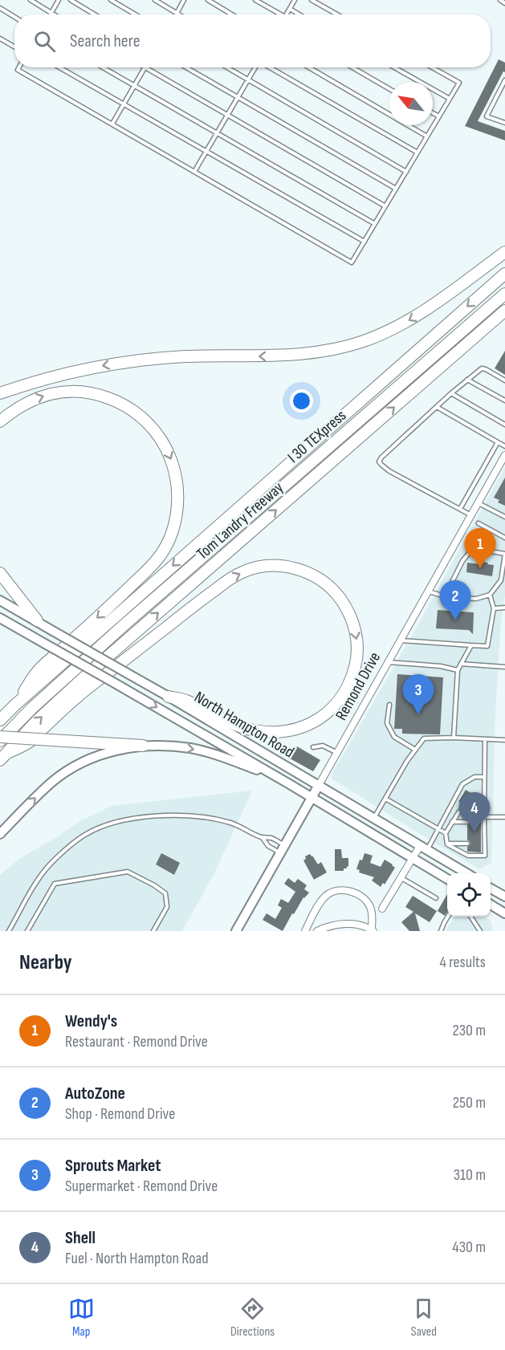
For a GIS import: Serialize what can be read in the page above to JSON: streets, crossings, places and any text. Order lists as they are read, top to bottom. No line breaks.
{"streets":{"highway":["I 30 TEXpress","Tom Landry Freeway"],"main road":["Remond Drive","North Hampton Road"]},"crossings":[["Remond Drive","North Hampton Road"]],"north":"top left","page":{"search":"Search here","pins":["1","2","3","4"],"heading":["Nearby","4 results"],"list":[{"mark":"1","name":"Wendy's","note":"Restaurant · Remond Drive","value":"230 m"},{"mark":"2","name":"AutoZone","note":"Shop · Remond Drive","value":"250 m"},{"mark":"3","name":"Sprouts Market","note":"Supermarket · Remond Drive","value":"310 m"},{"mark":"4","name":"Shell","note":"Fuel · North Hampton Road","value":"430 m"}],"nav":["Map","Directions","Saved"]}}
